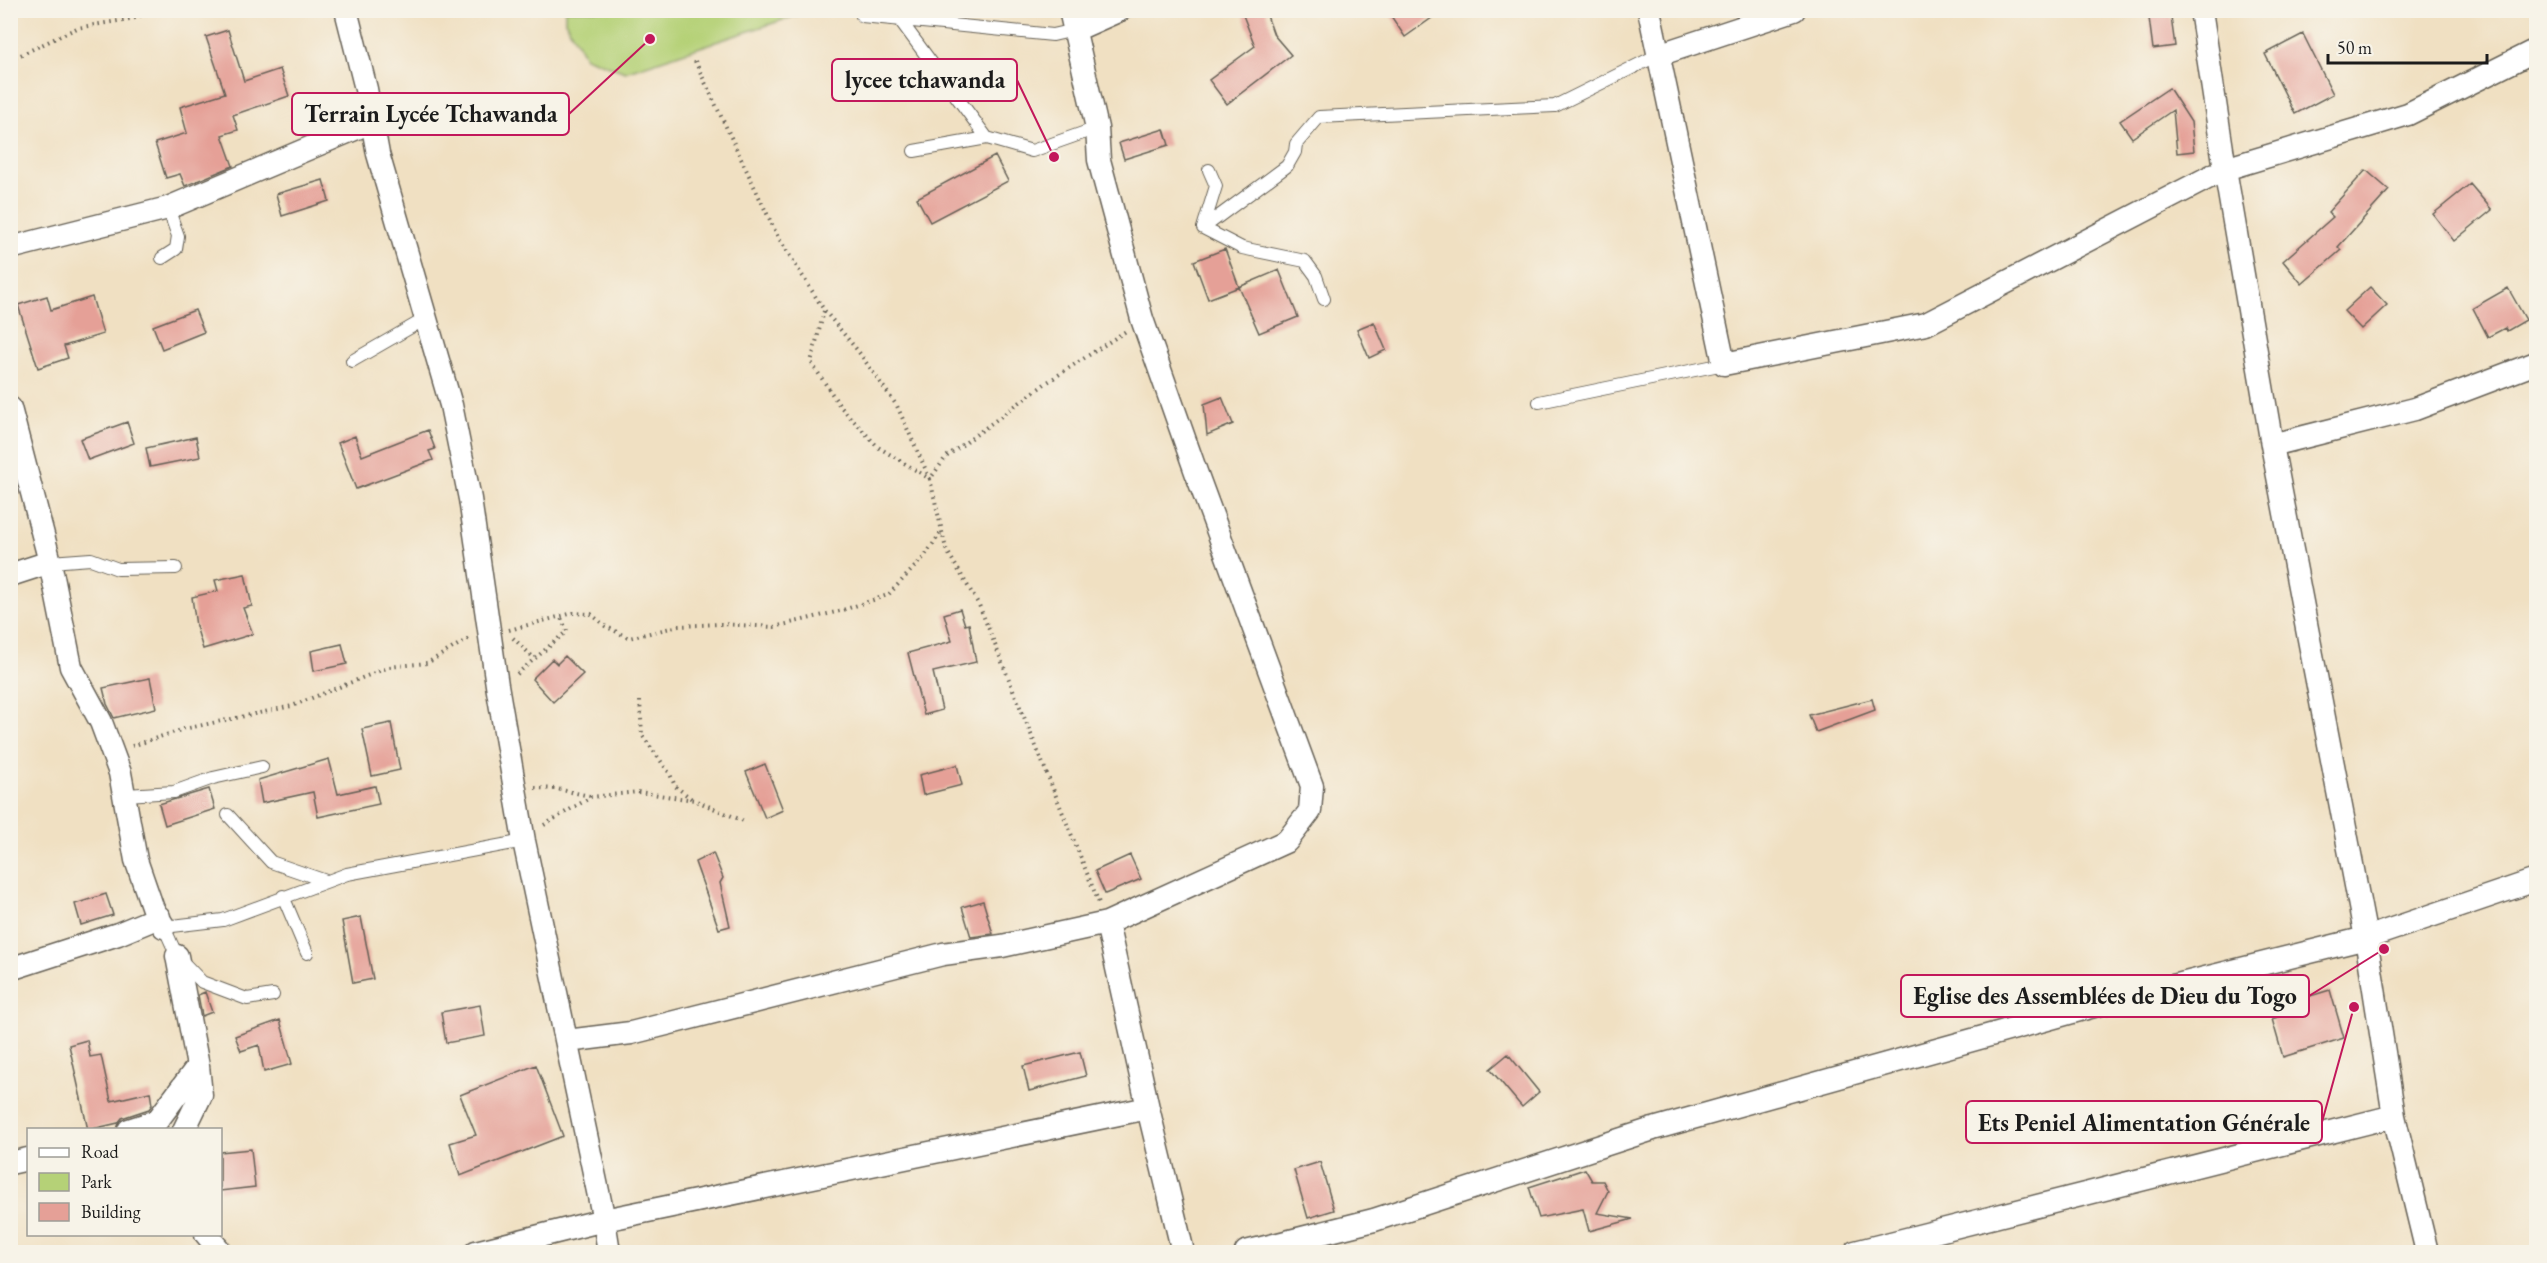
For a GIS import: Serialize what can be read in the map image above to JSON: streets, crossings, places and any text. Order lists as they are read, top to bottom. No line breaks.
{"places":["Terrain Lycée Tchawanda","lycee tchawanda","Eglise des Assemblées de Dieu du Togo","Ets Peniel Alimentation Générale"],"legend":["Road","Park","Building"],"scale_bar":"50 m"}
